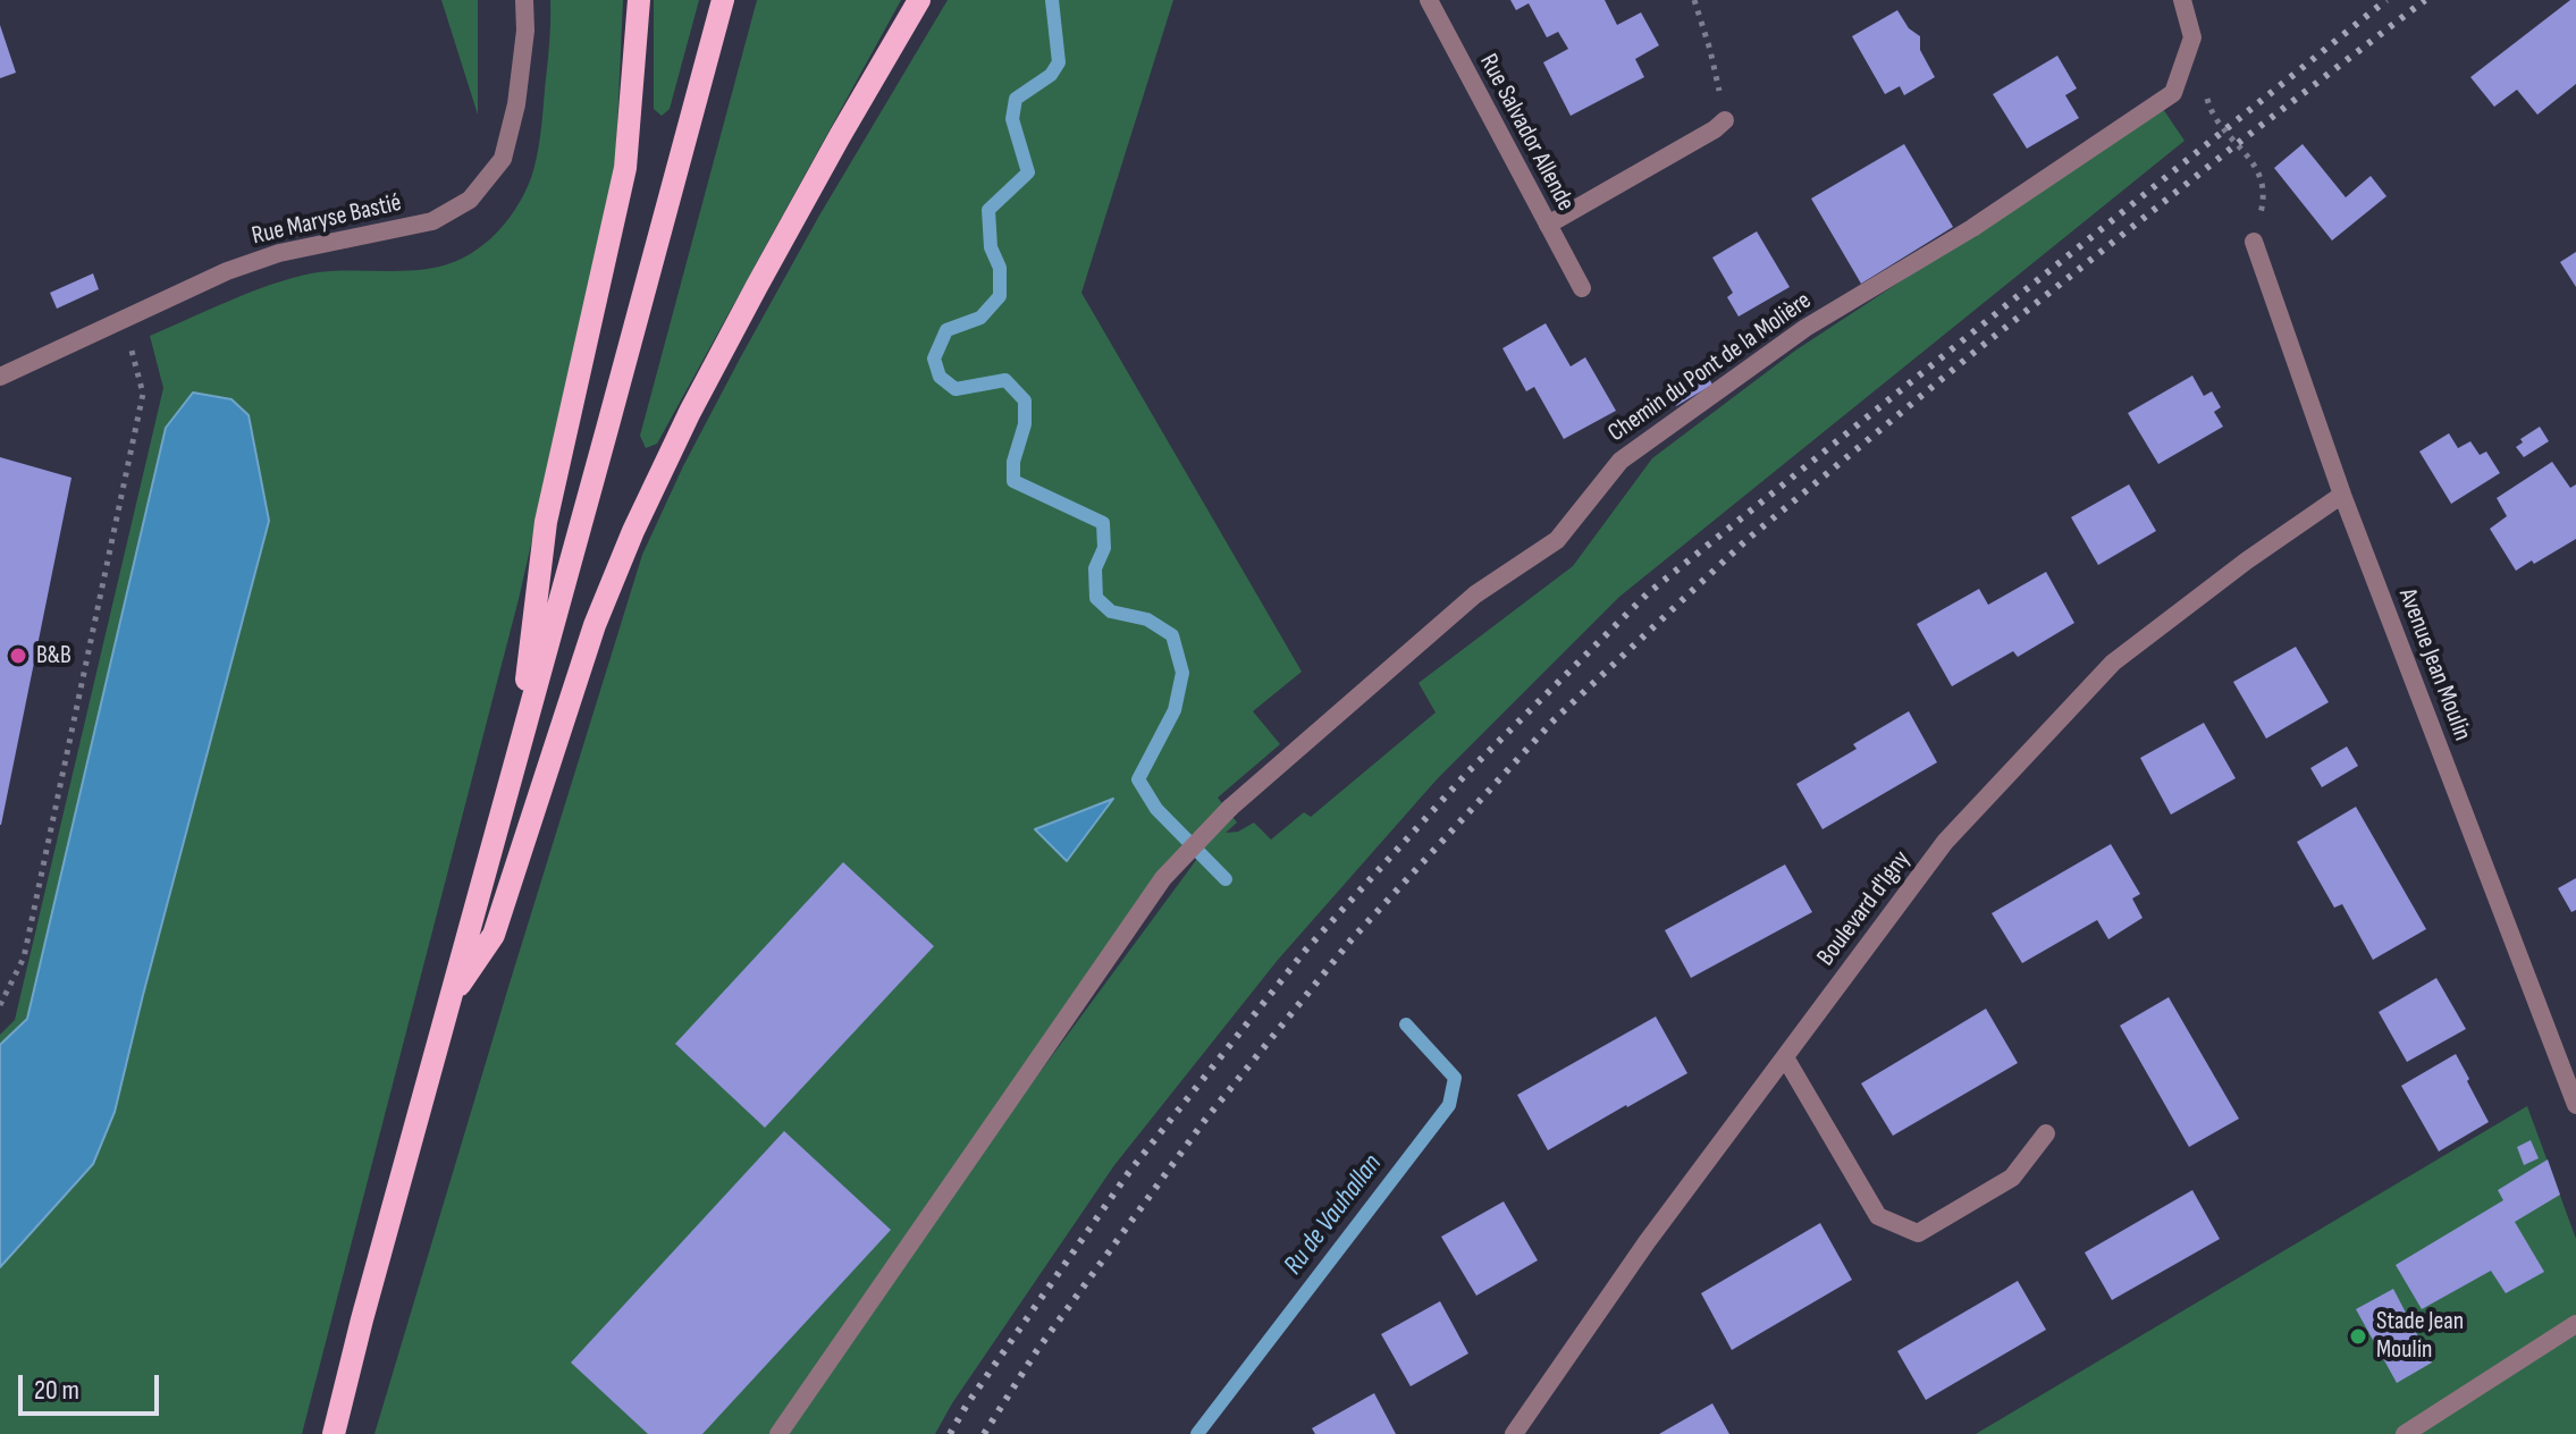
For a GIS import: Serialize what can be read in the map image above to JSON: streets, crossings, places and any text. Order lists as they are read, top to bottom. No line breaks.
{"streets":{"street":["Rue Salvador Allende","Rue Maryse Bastié","Chemin du Pont de la Molière","Avenue Jean Moulin","Boulevard d'Igny"]},"crossings":[["Avenue Jean Moulin","Boulevard d'Igny"]],"water":["Ru de Vauhallan"],"places":["B&B","Stade Jean Moulin"],"scale_bar":"20 m"}
